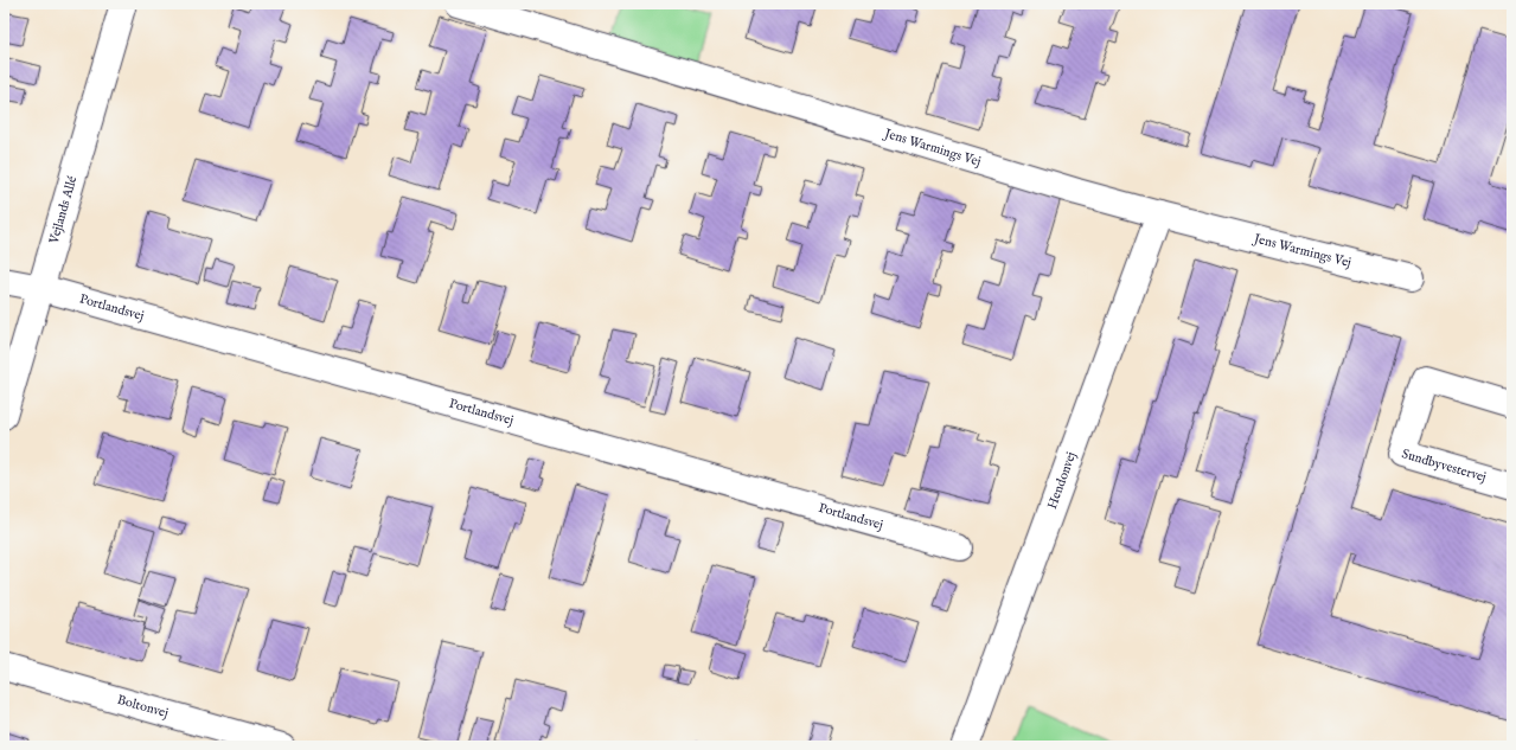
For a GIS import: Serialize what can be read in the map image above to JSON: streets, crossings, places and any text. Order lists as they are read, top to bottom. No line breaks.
{"streets":{"street":["Jens Warmings Vej","Vejlands Allé","Portlandsvej","Sundbyvestervej","Hendonvej","Boltonvej"]},"crossings":[["Jens Warmings Vej","Hendonvej"],["Vejlands Allé","Portlandsvej"]]}
